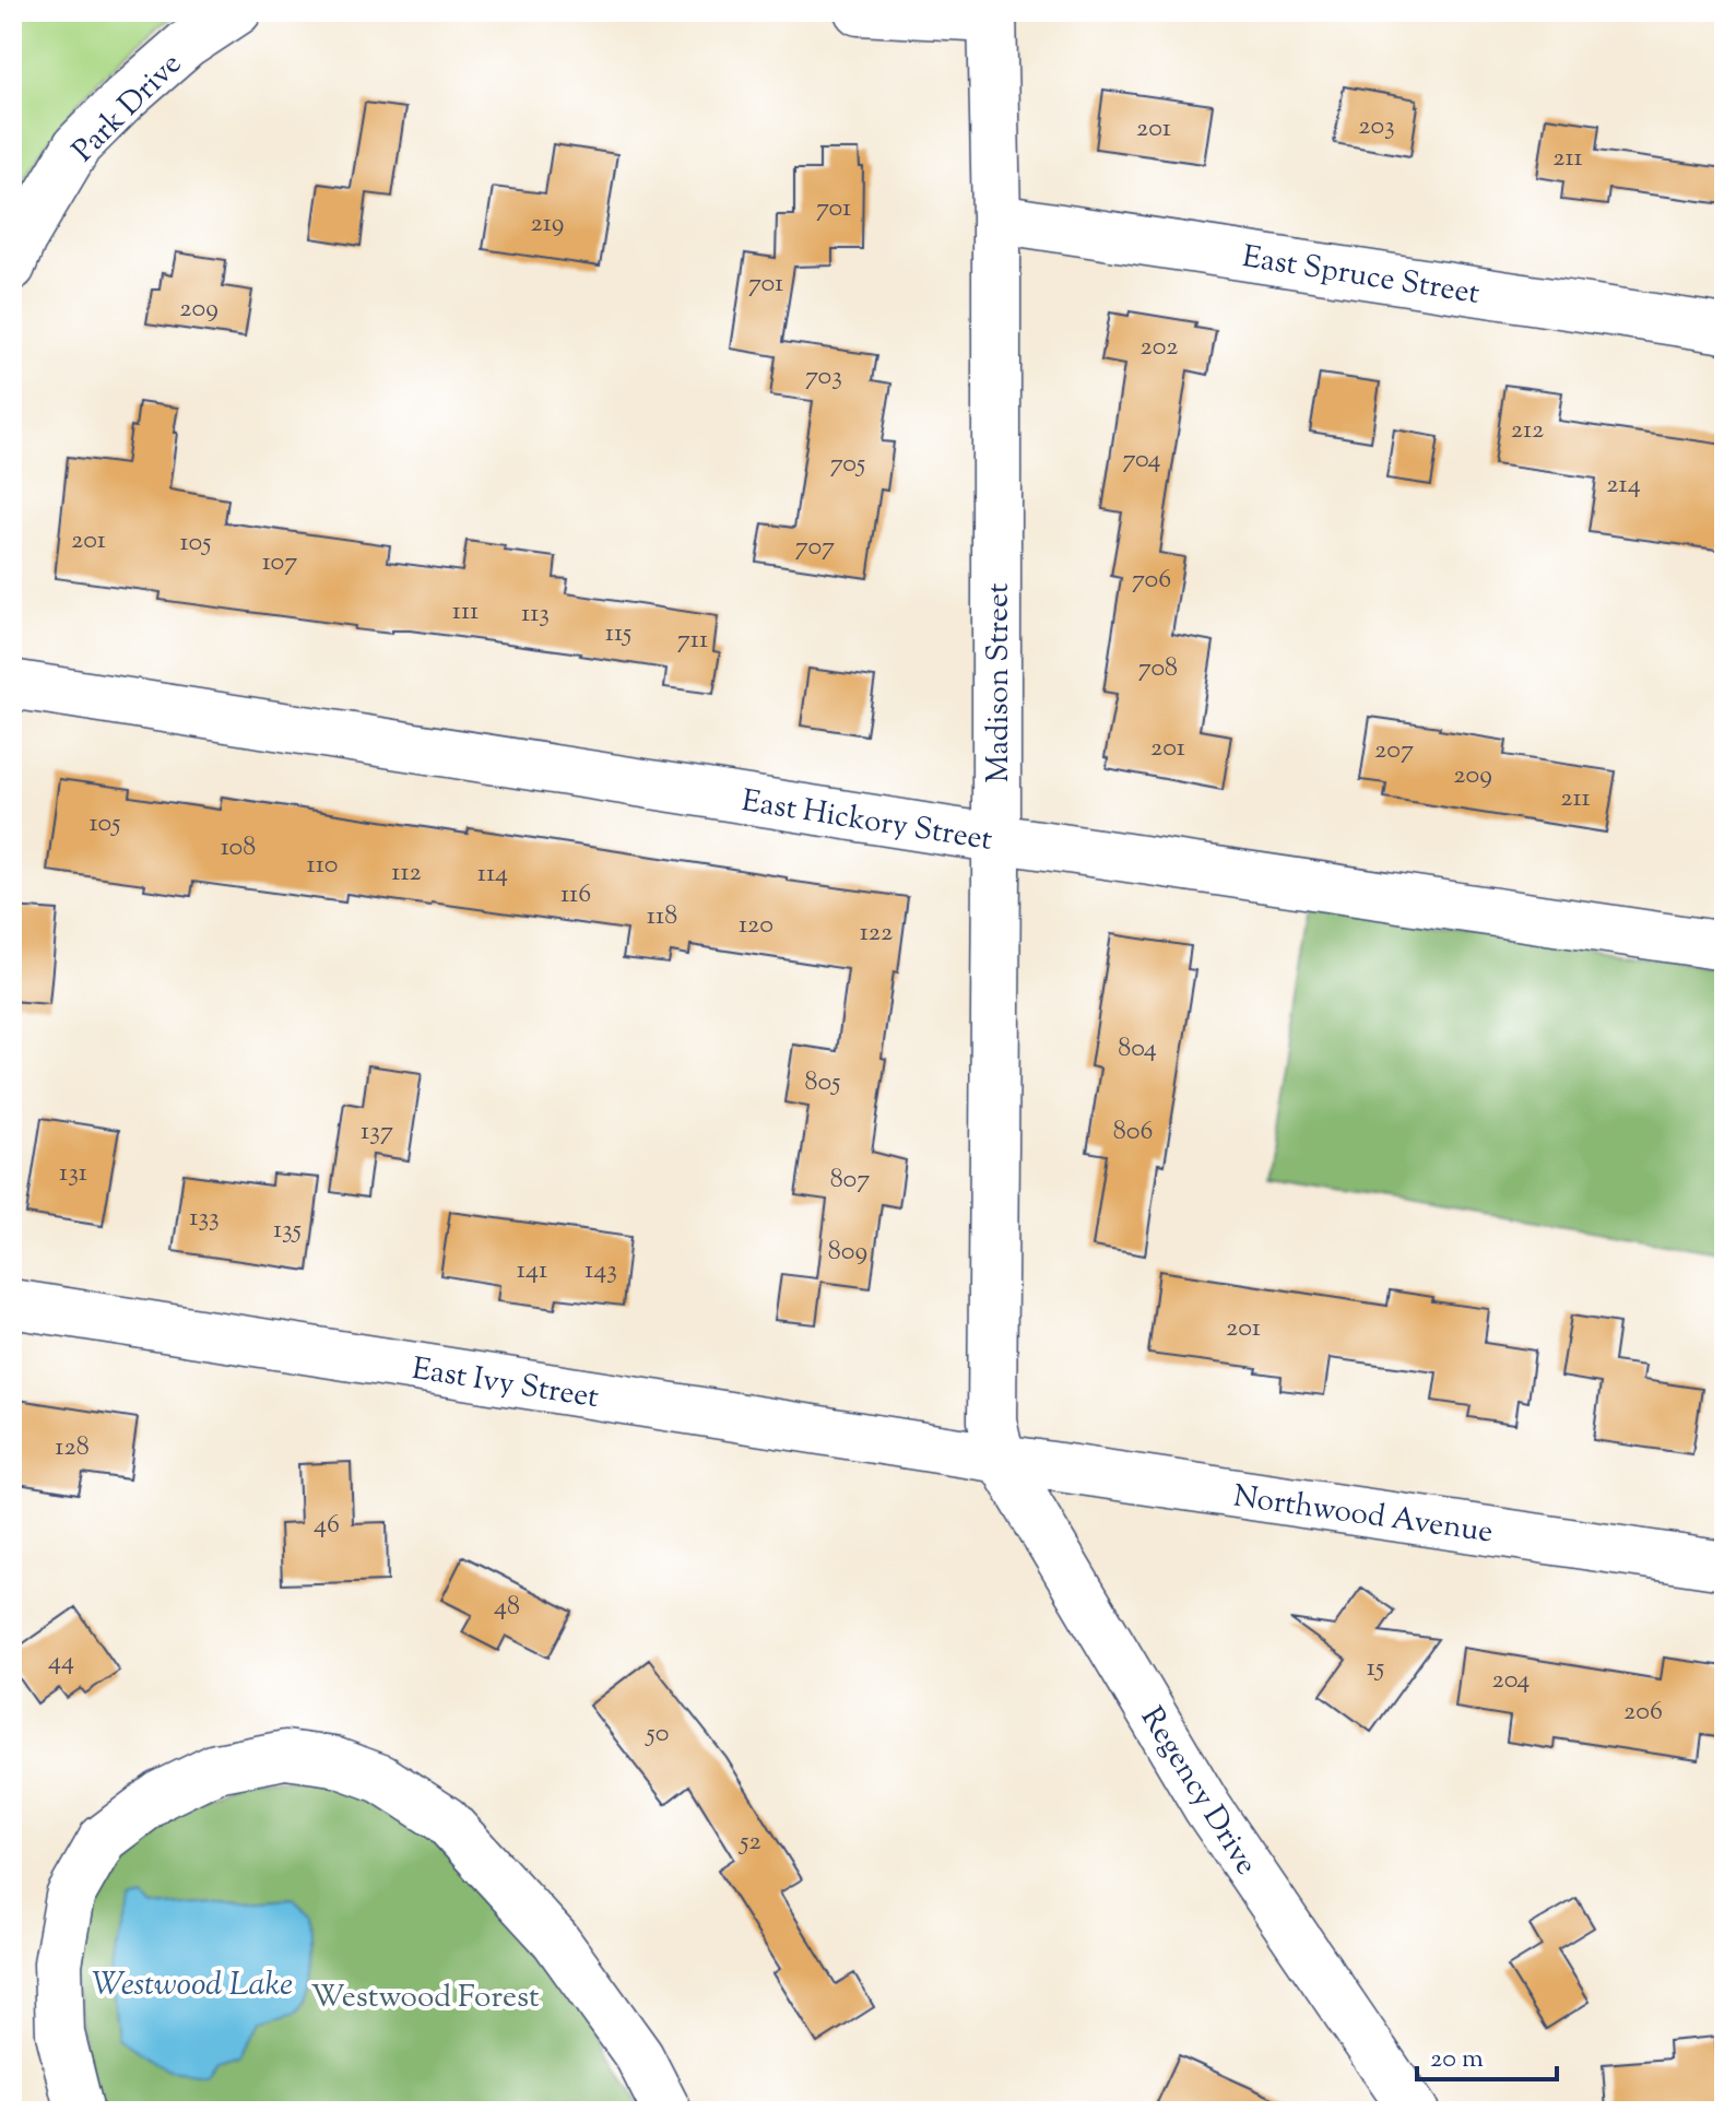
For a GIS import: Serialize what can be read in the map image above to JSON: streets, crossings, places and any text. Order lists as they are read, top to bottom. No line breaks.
{"streets":{"street":["Park Drive","East Spruce Street","Madison Street","East Hickory Street","East Ivy Street","Northwood Avenue","Regency Drive"]},"crossings":[["East Spruce Street","Madison Street"],["Madison Street","East Hickory Street"],["Madison Street","East Ivy Street"],["Madison Street","Northwood Avenue"],["Madison Street","Regency Drive"],["East Ivy Street","Northwood Avenue"],["East Ivy Street","Regency Drive"],["Northwood Avenue","Regency Drive"]],"water":["Westwood Lake"],"parks":["Westwood Forest"],"house_numbers":["203","201","211","701","219","701","209","202","703","212","704","705","214","201","105","707","107","706","111","113","115","711","708","201","207","209","211","105","108","110","112","114","116","118","120","122","804","805","137","806","131","807","133","135","809","141","143","201","128","46","48","44","15","204","206","50","52"],"scale_bar":"20 m"}
